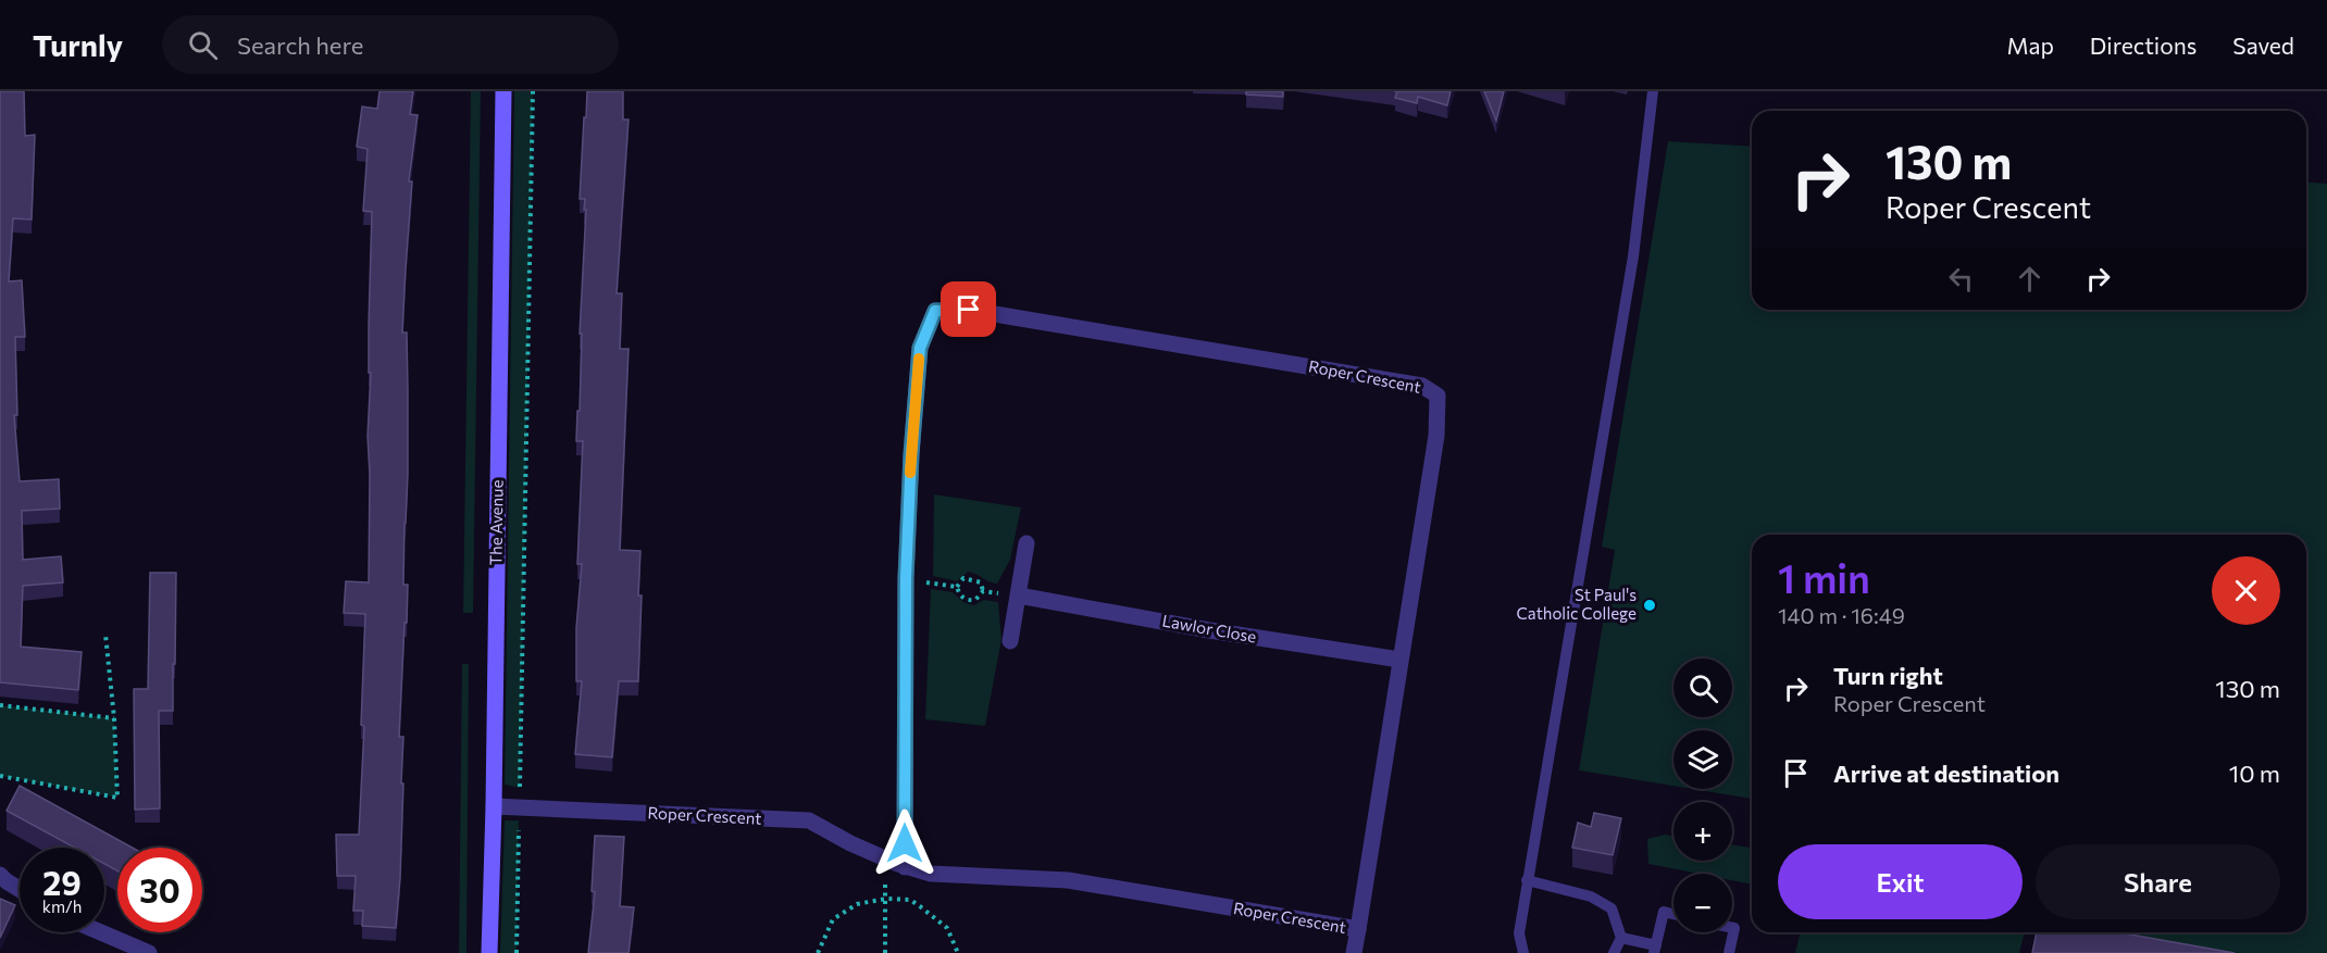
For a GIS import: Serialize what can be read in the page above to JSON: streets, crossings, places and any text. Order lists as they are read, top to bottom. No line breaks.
{"streets":{"street":["Roper Crescent","The Avenue","Lawlor Close"]},"crossings":[["Roper Crescent","The Avenue"],["Roper Crescent","Lawlor Close"]],"places":["St Paul's Catholic College"],"page":{"header":"Turnly","search":"Search here","nav":["Map","Directions","Saved"],"turn":["130 m","Roper Crescent"],"heading":["1 min","140 m · 16:49"],"list":[{"name":"Turn right","note":"Roper Crescent","value":"130 m"},{"name":"Arrive at destination","value":"10 m"}],"map_buttons":["+","−"],"buttons":["Exit","Share"],"speed":"29 km/h","limit":"30"}}
